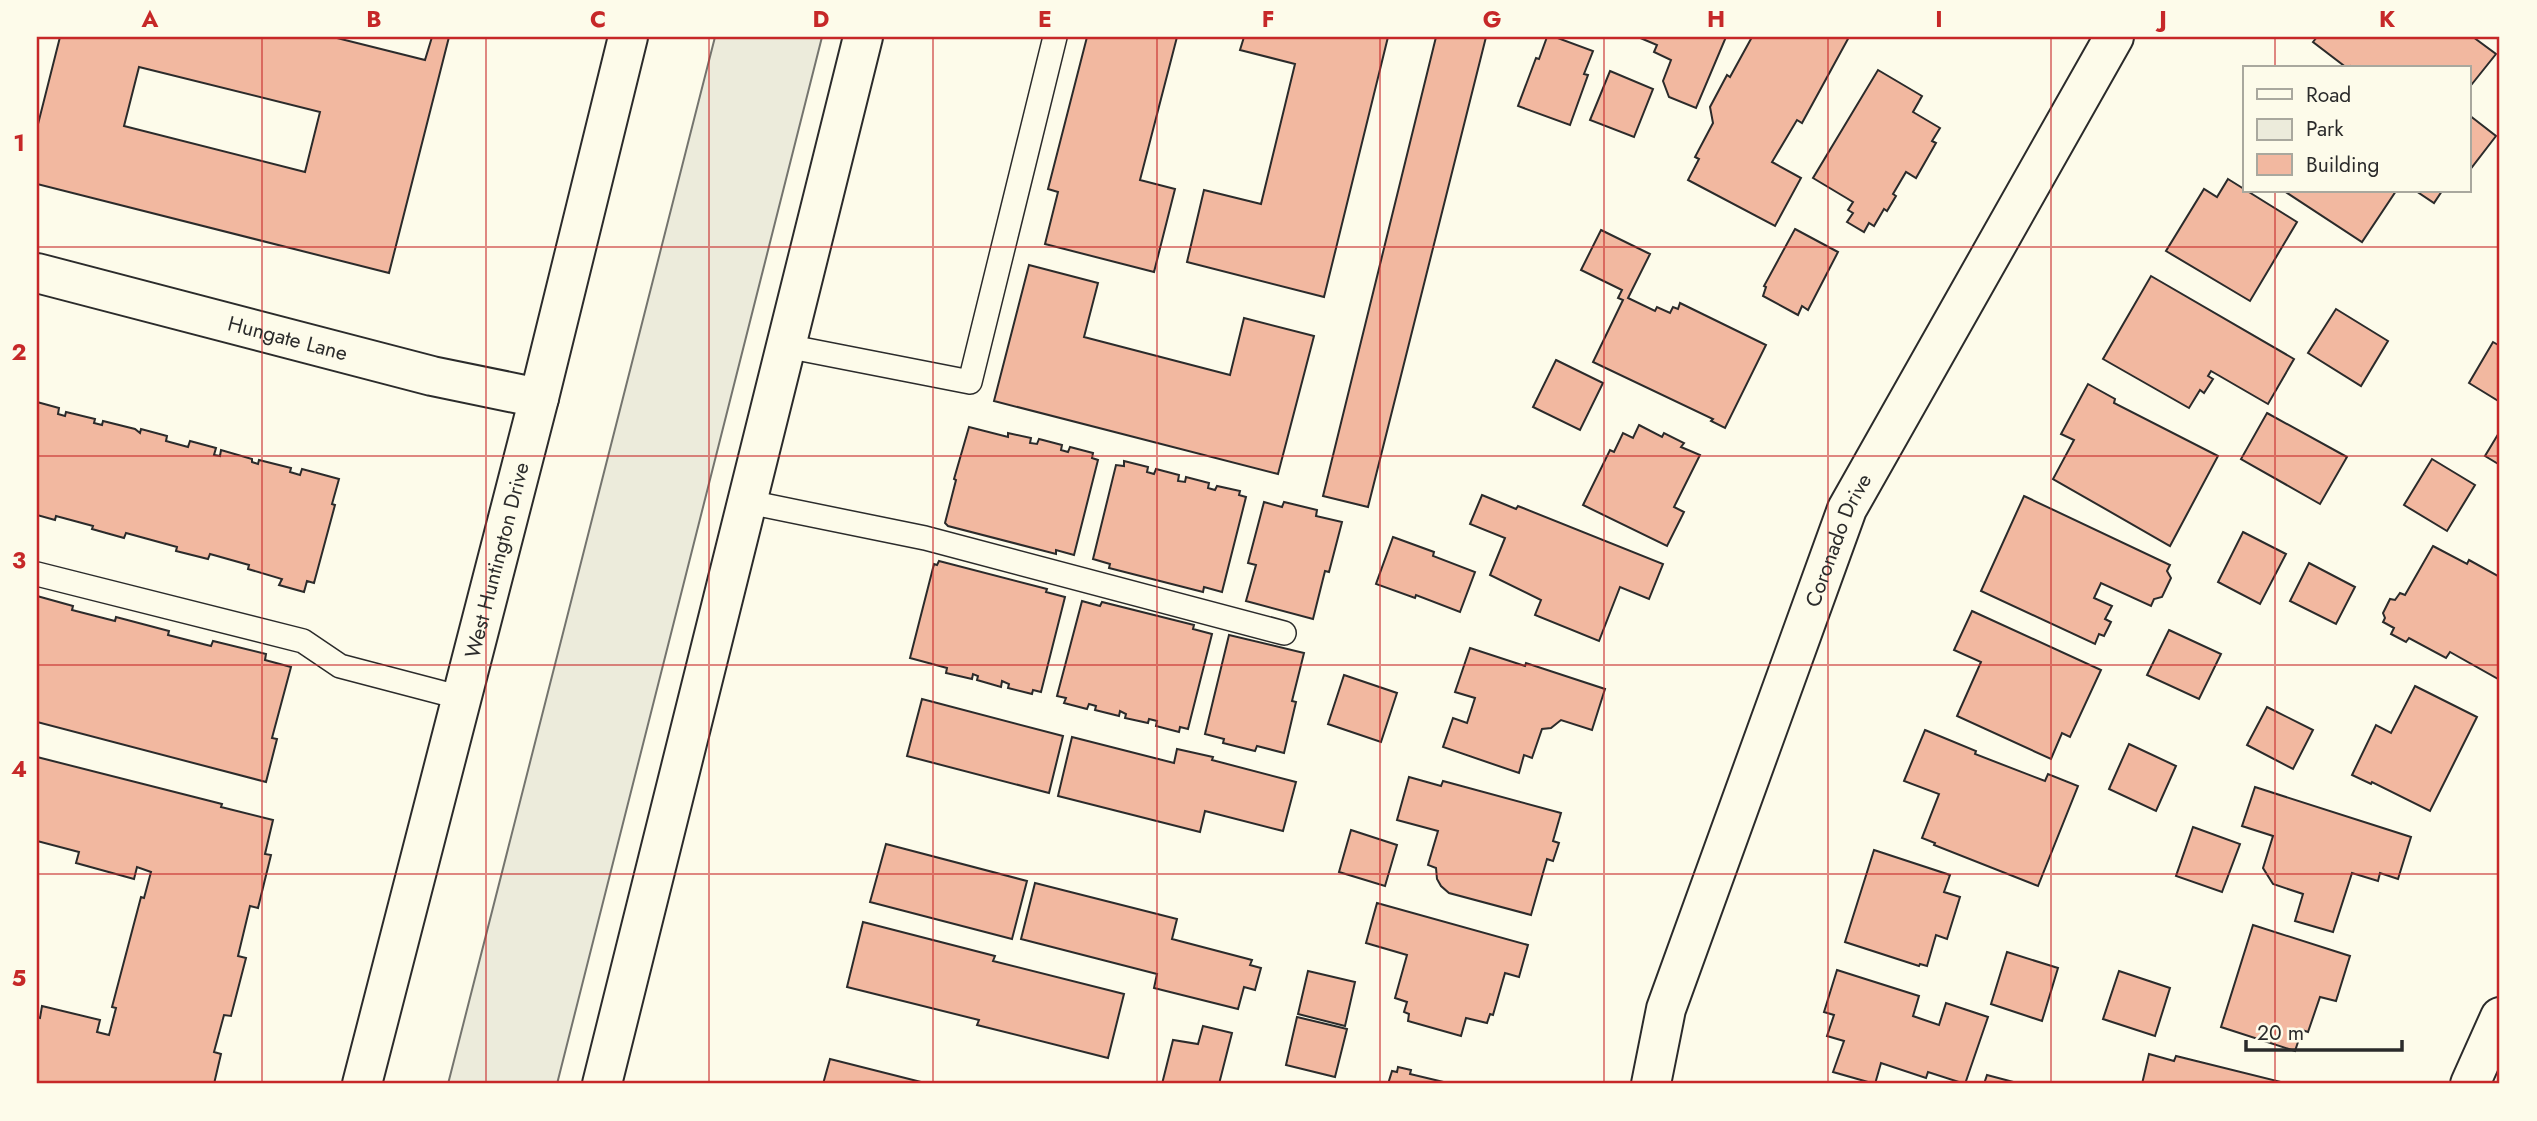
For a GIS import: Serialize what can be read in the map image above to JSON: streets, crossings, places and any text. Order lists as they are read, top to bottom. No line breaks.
{"streets":{"main road":["Hungate Lane","Coronado Drive","West Huntington Drive"]},"crossings":[["Hungate Lane","West Huntington Drive"]],"legend":["Road","Park","Building"],"scale_bar":"20 m","grid":{"columns":["A","B","C","D","E","F","G","H","I","J","K"],"rows":["1","2","3","4","5"]}}
